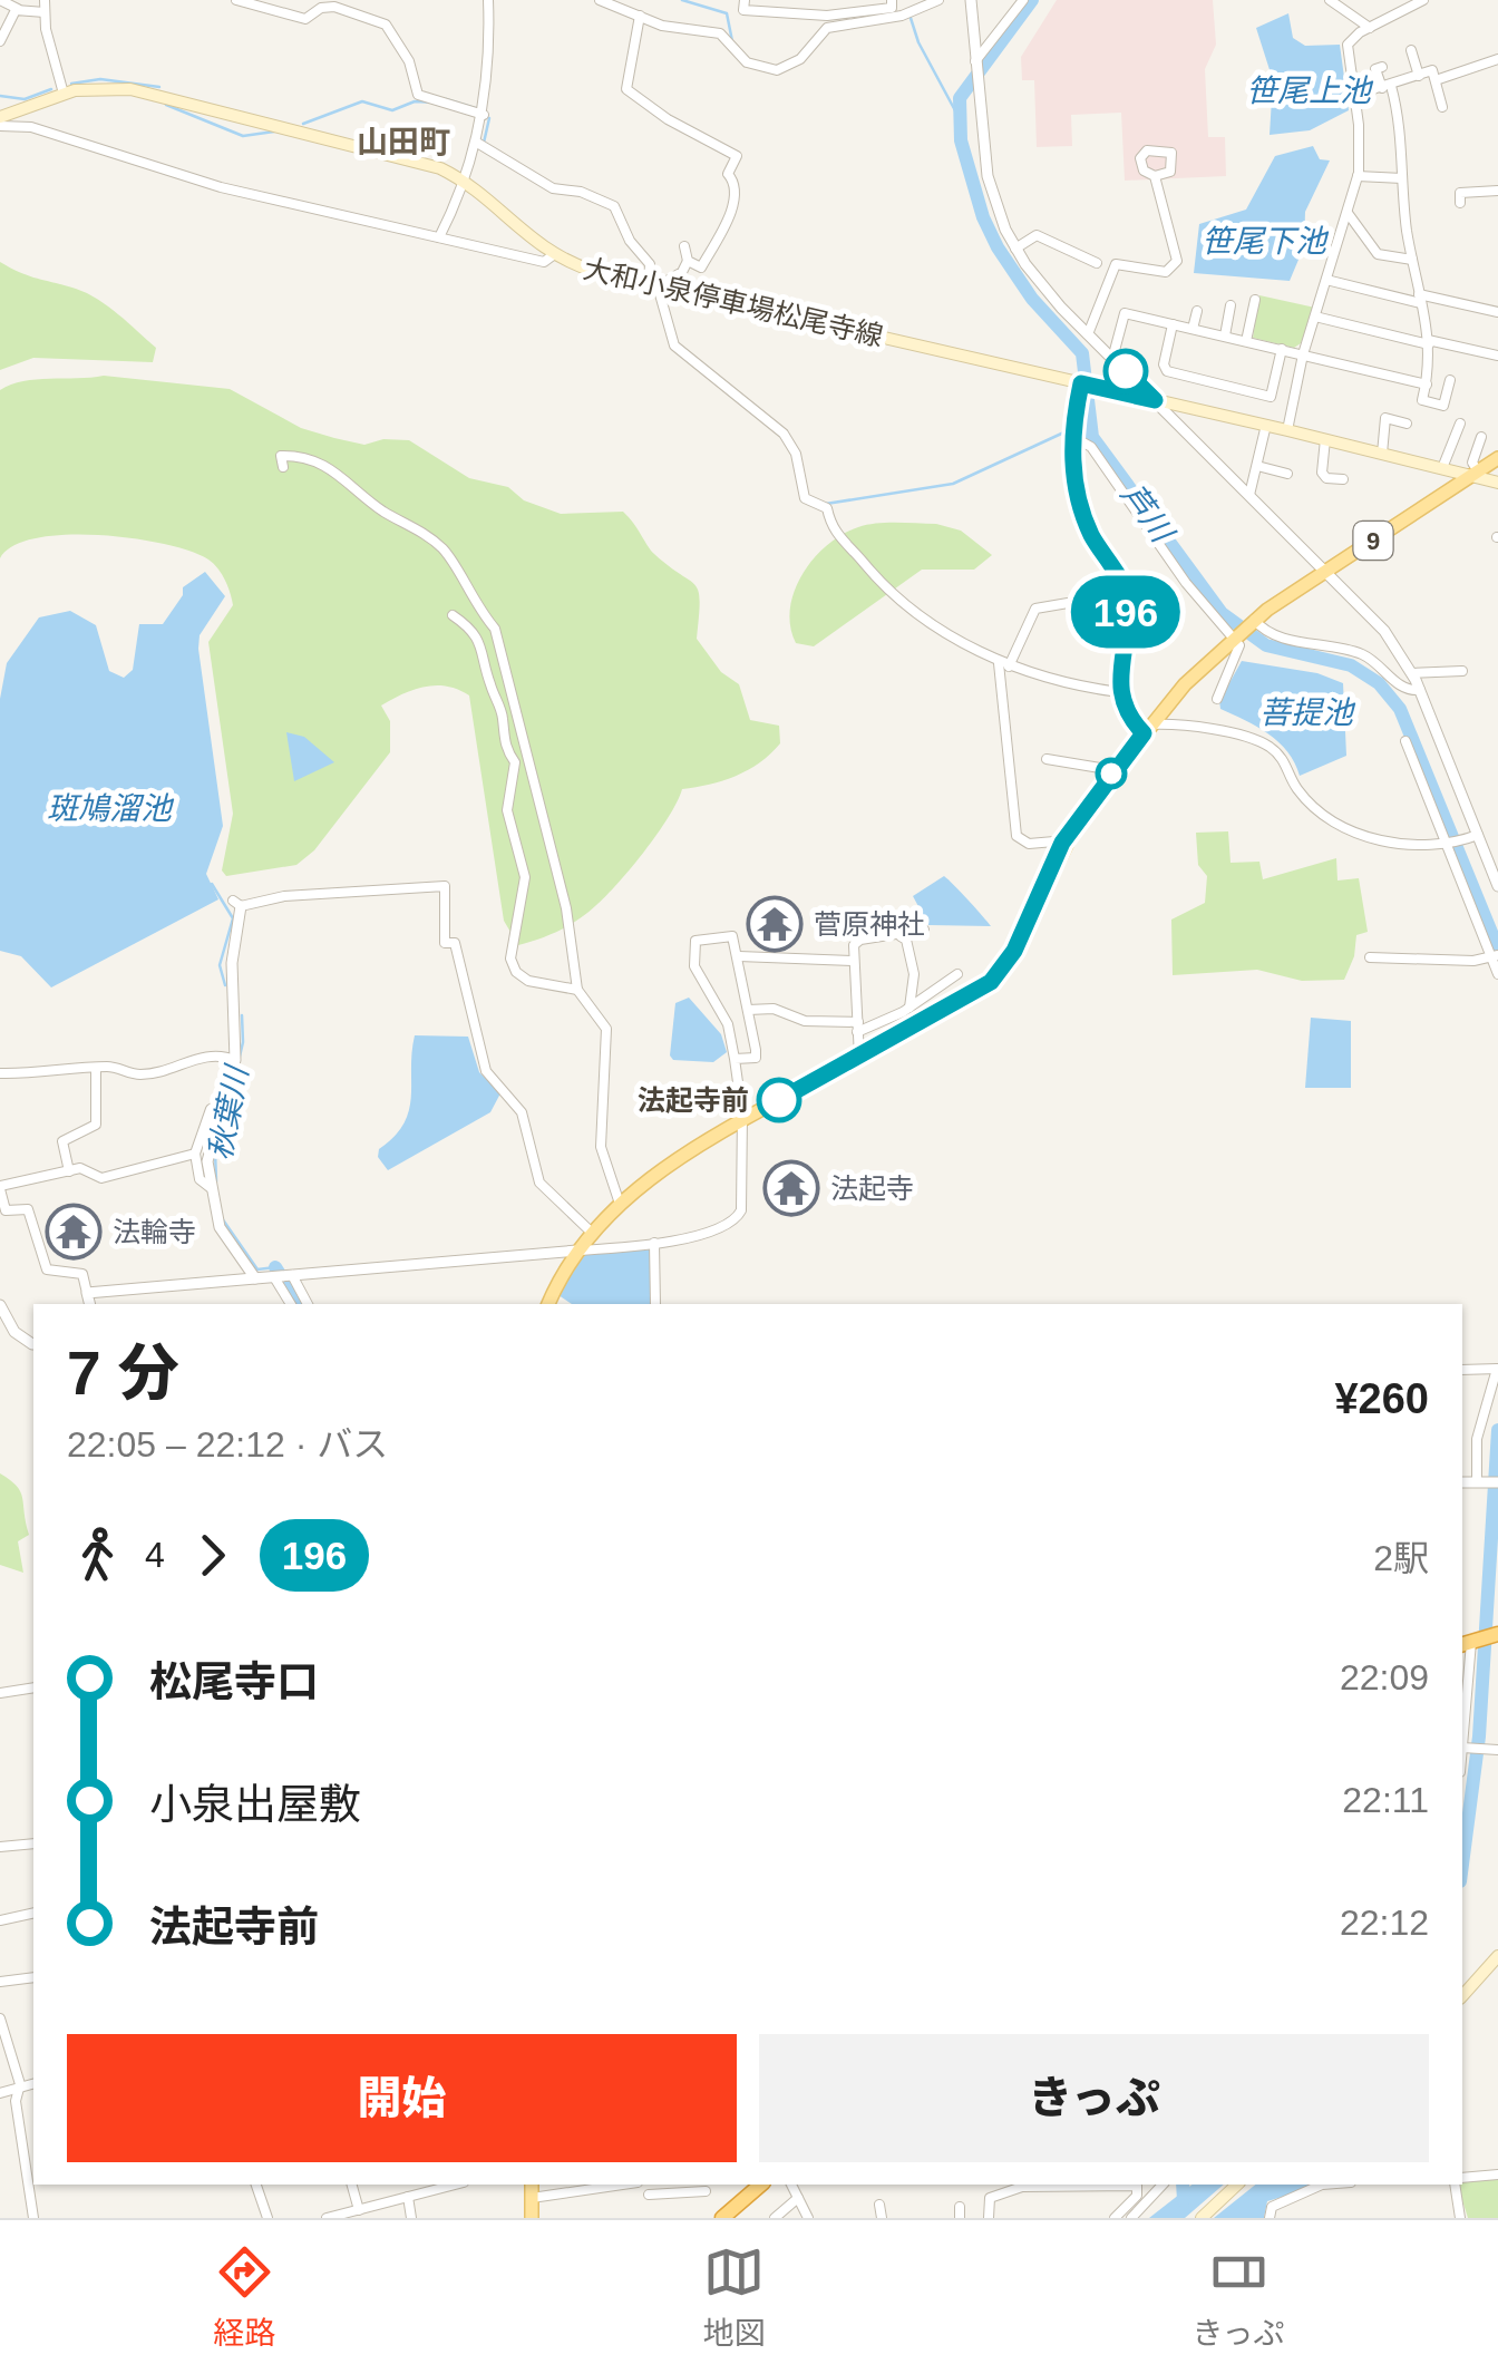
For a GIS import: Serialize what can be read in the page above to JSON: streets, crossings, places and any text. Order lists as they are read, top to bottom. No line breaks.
{"streets":{"main road":["大和小泉停車場松尾寺線","9"]},"crossings":[["大和小泉停車場松尾寺線","9"]],"districts":["山田町"],"water":["笹尾上池","笹尾下池","芦川","菩提池","斑鳩溜池","秋葉川"],"places":{"temple":["菅原神社","法起寺","法輪寺"],"other":["法起寺前"]},"lines":["bus line 196"],"page":{"on_map":"196","heading":["7 分","22:05 – 22:12 · バス","¥260"],"legs":["4","196","2駅"],"list":[{"name":"松尾寺口","value":"22:09"},{"name":"小泉出屋敷","value":"22:11"},{"name":"法起寺前","value":"22:12"}],"buttons":["開始","きっぷ"],"tabs":["経路","地図","きっぷ"]}}
